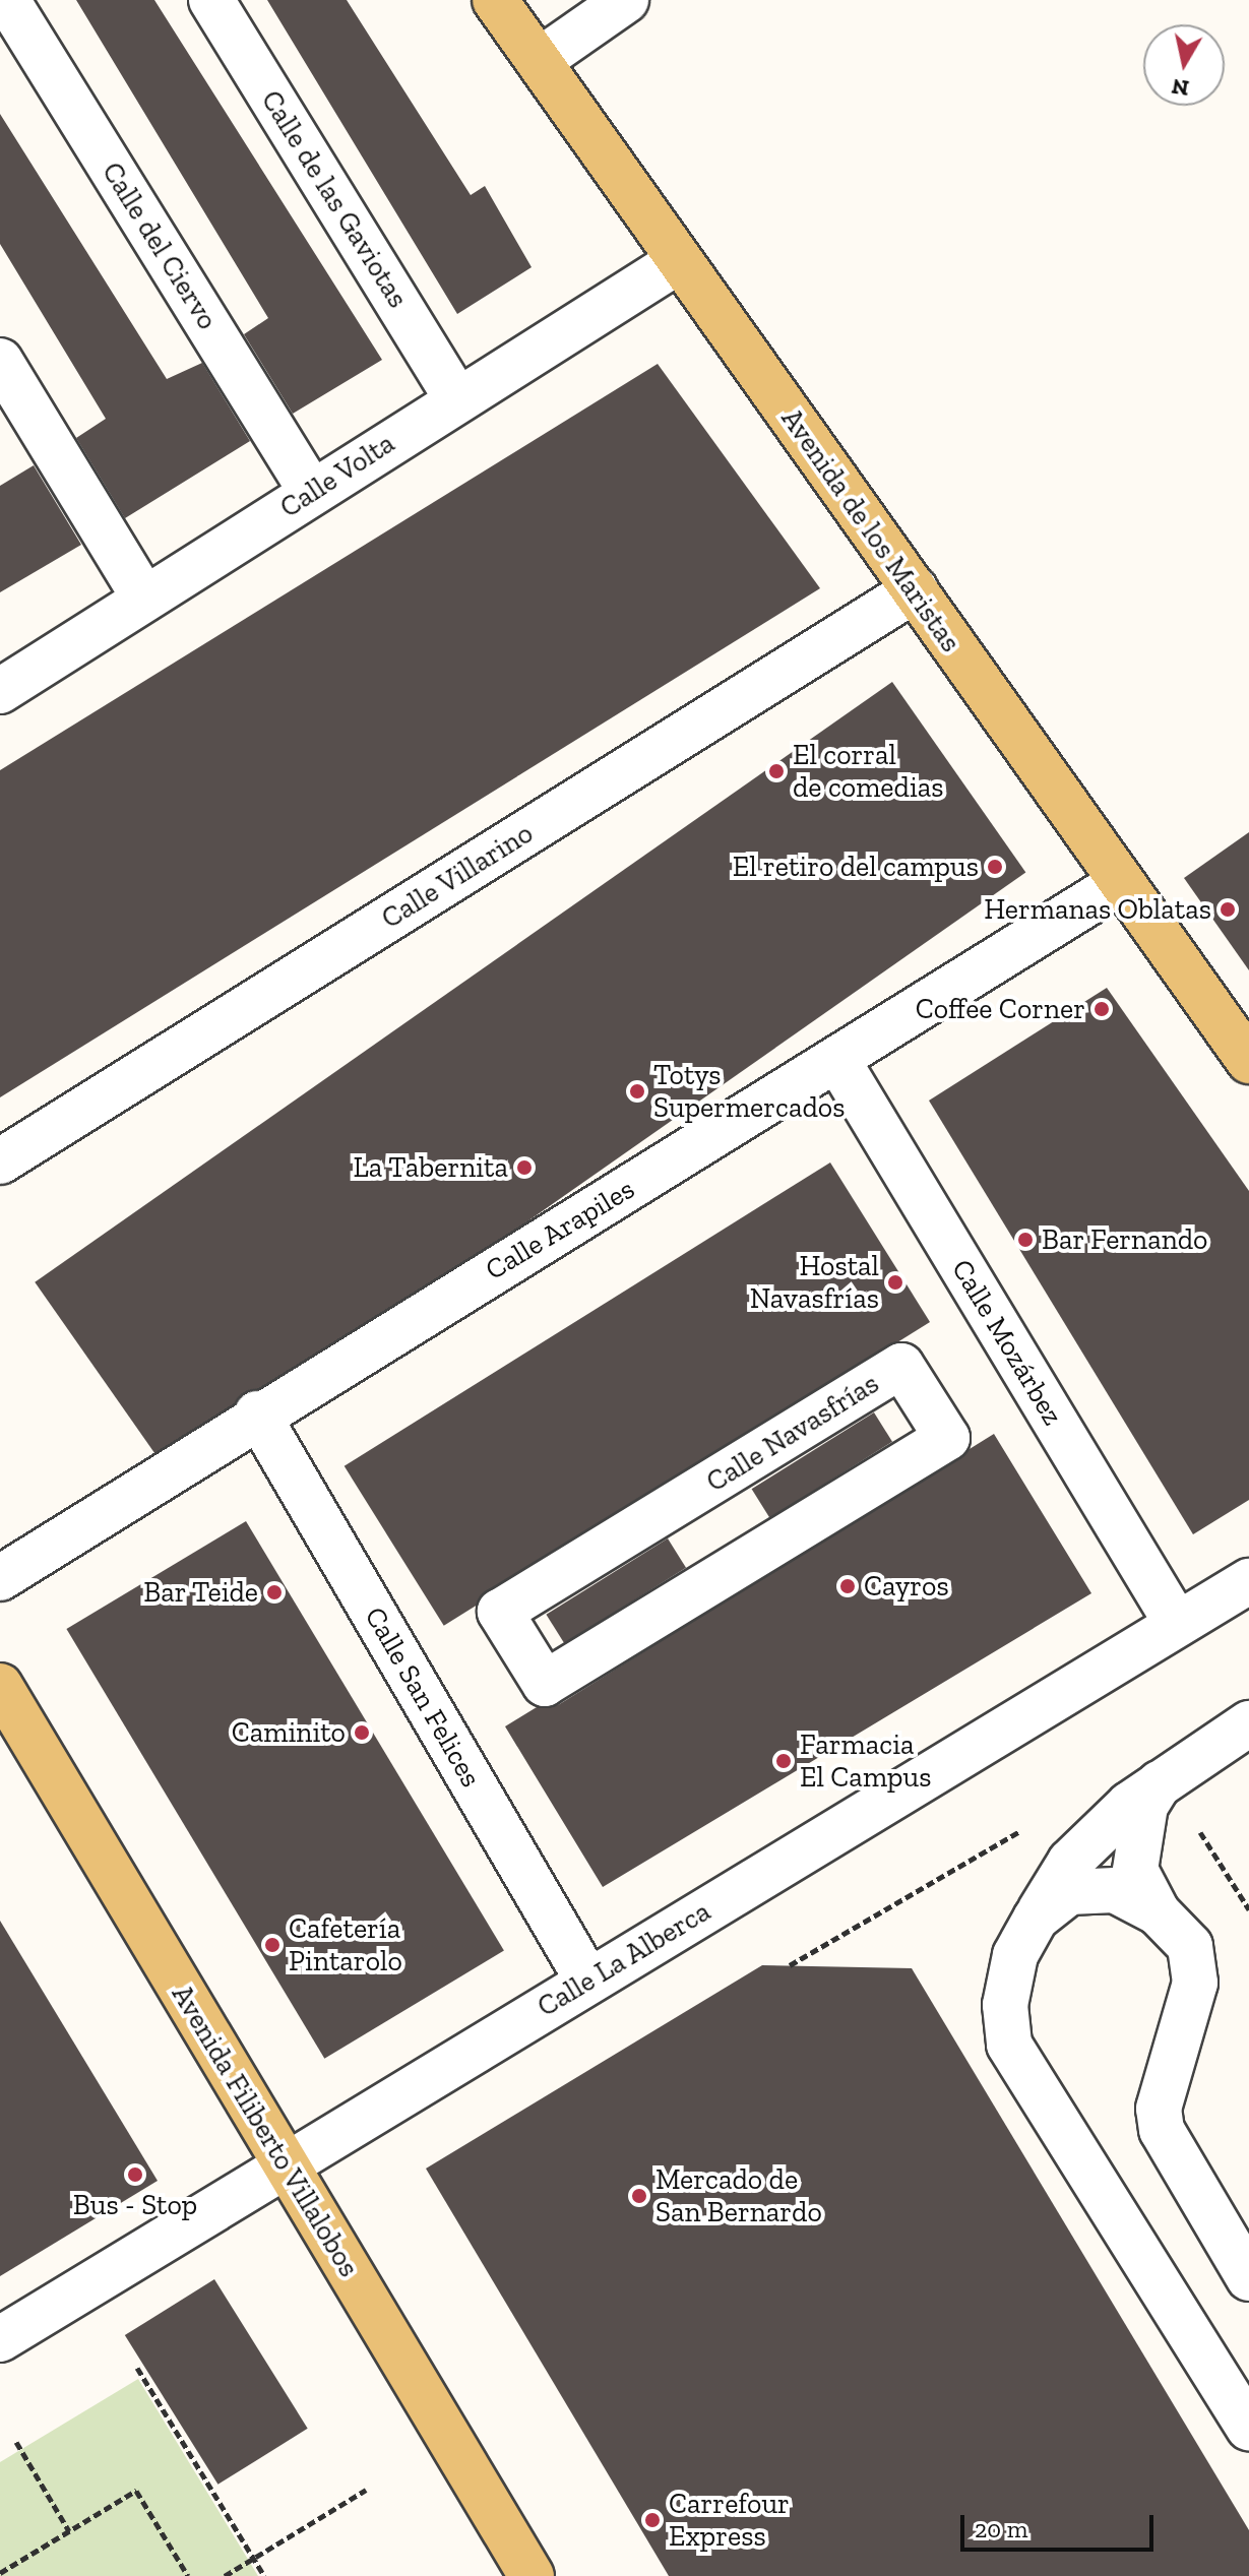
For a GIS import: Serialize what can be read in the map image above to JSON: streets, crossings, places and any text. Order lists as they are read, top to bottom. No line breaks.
{"streets":{"main road":["Avenida de los Maristas","Avenida Filiberto Villalobos"],"street":["Calle de las Gaviotas","Calle del Ciervo","Calle Volta","Calle Villarino","Calle Arapiles","Calle Mozárbez","Calle Navasfrías","Calle San Felices","Calle La Alberca"]},"crossings":[["Calle de las Gaviotas","Calle Volta"],["Calle del Ciervo","Calle Volta"],["Calle Volta","Avenida de los Maristas"],["Avenida de los Maristas","Calle Villarino"],["Avenida de los Maristas","Calle Arapiles"],["Calle Arapiles","Calle Mozárbez"],["Calle Arapiles","Calle San Felices"],["Calle Mozárbez","Calle La Alberca"],["Calle San Felices","Calle La Alberca"],["Calle La Alberca","Avenida Filiberto Villalobos"]],"places":["El corral de comedias","El retiro del campus","Hermanas Oblatas","Coffee Corner","Totys Supermercados","La Tabernita","Bar Fernando","Hostal Navasfrías","Cayros","Bar Teide","Caminito","Farmacia El Campus","Cafetería Pintarolo","Bus - Stop","Mercado de San Bernardo","Carrefour Express"],"scale_bar":"20 m","north":"bottom"}
